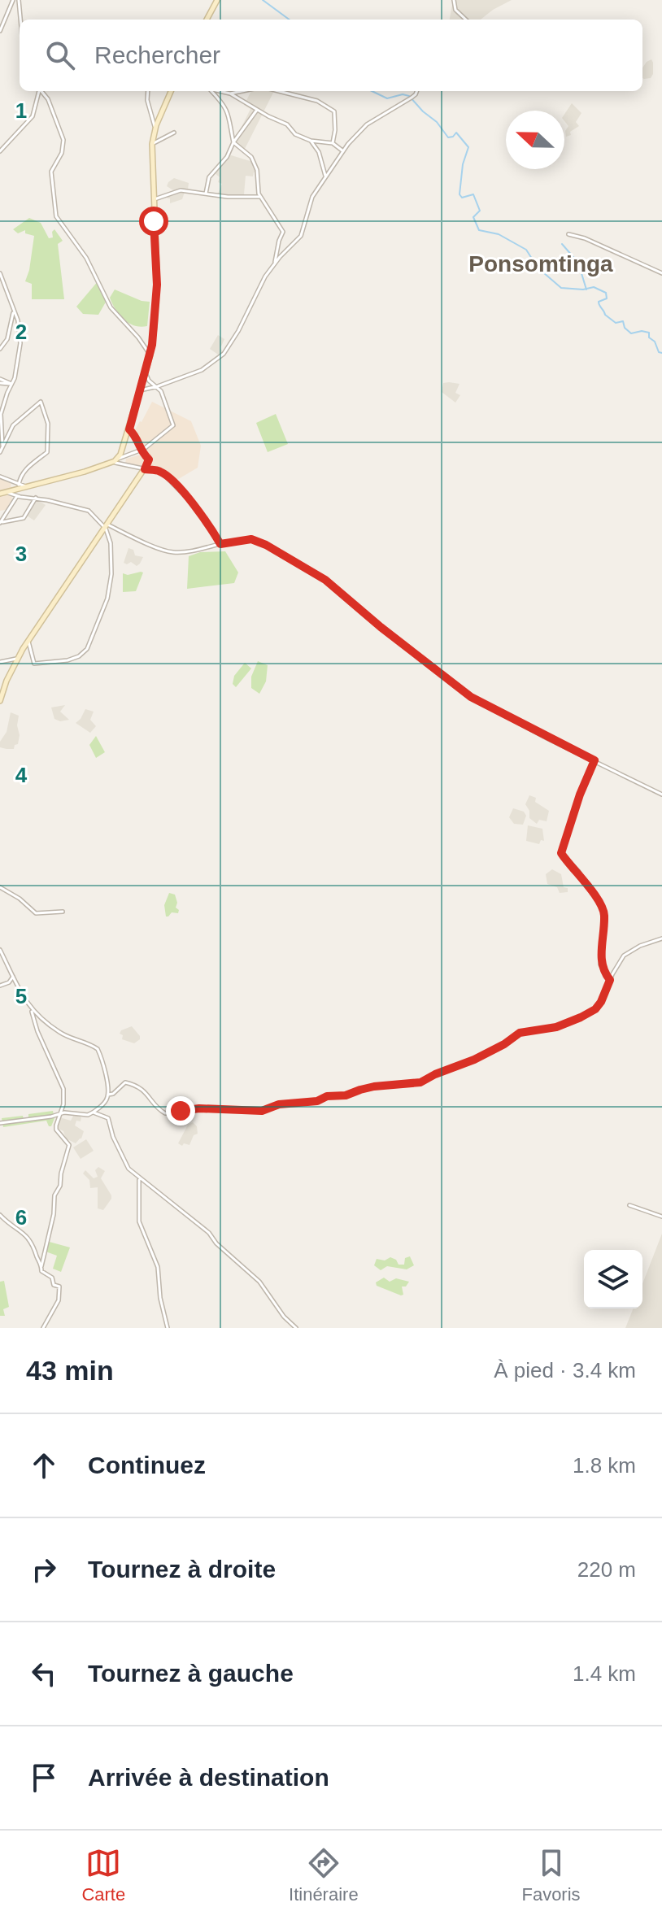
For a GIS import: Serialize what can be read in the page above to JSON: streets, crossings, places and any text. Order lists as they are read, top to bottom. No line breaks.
{"districts":["Ponsomtinga"],"north":"left","page":{"search":"Rechercher","heading":["43 min","À pied · 3.4 km"],"list":[["Continuez","1.8 km"],["Tournez à droite","220 m"],["Tournez à gauche","1.4 km"],"Arrivée à destination"],"nav":["Carte","Itinéraire","Favoris"]},"grid":{"rows":["1","2","3","4","5","6"]}}
